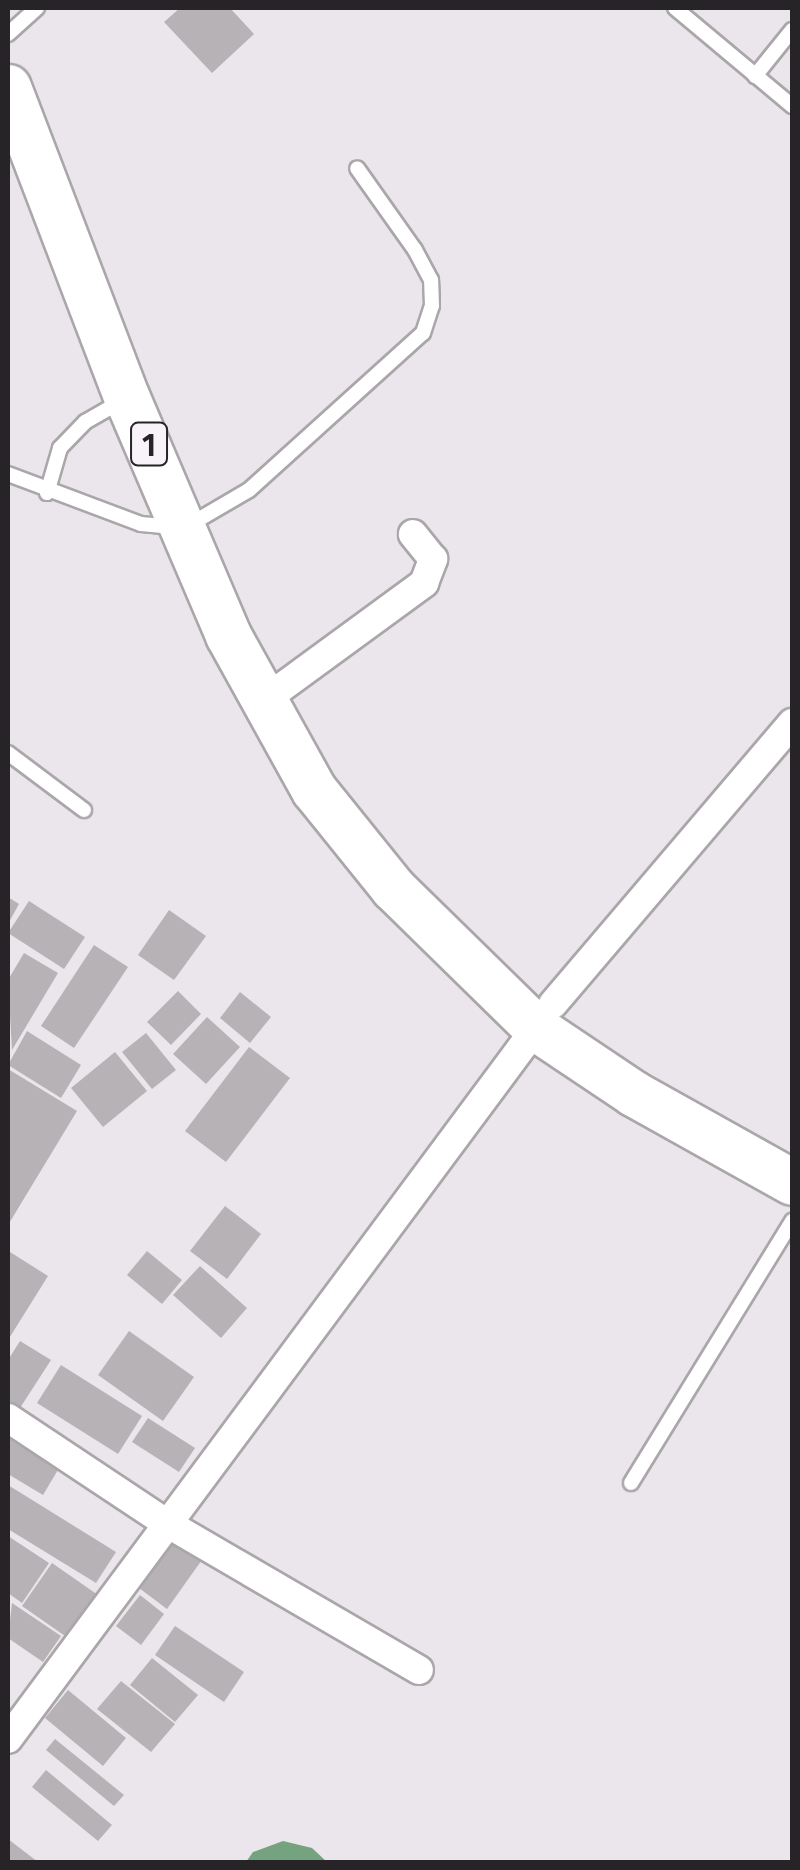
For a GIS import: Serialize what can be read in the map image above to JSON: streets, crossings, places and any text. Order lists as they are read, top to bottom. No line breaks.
{"streets":{"highway":["1"]}}
